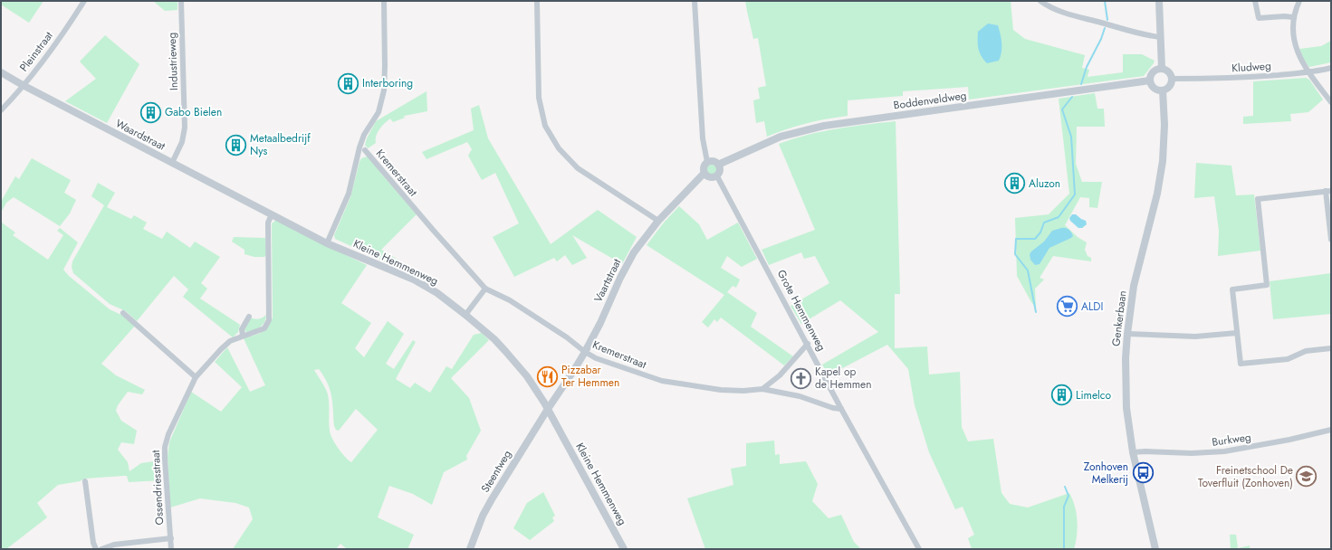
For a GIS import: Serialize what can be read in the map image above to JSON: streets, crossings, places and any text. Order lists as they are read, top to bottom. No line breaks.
{"streets":{"street":["Pleinstraat","Industrieweg","Kludweg","Boddenveldweg","Waardstraat","Kremerstraat","Kleine Hemmenweg","Vaartstraat","Grote Hemmenweg","Genkerbaan","Burkweg","Steentweg","Ossendriesstraat"]},"crossings":[["Pleinstraat","Waardstraat"],["Industrieweg","Waardstraat"],["Kludweg","Boddenveldweg"],["Kludweg","Genkerbaan"],["Boddenveldweg","Vaartstraat"],["Boddenveldweg","Grote Hemmenweg"],["Boddenveldweg","Genkerbaan"],["Waardstraat","Kleine Hemmenweg"],["Waardstraat","Ossendriesstraat"],["Kremerstraat","Vaartstraat"],["Kremerstraat","Grote Hemmenweg"],["Kleine Hemmenweg","Vaartstraat"],["Kleine Hemmenweg","Steentweg"],["Kleine Hemmenweg","Ossendriesstraat"],["Vaartstraat","Grote Hemmenweg"],["Vaartstraat","Steentweg"],["Genkerbaan","Burkweg"]],"places":{"building":["Interboring","Gabo Bielen","Metaalbedrijf Nys","Aluzon","Limelco"],"supermarket":["ALDI"],"restaurant":["Pizzabar Ter Hemmen"],"church":["Kapel op de Hemmen"],"bus stop":["Zonhoven Melkerij"],"school or university":["Freinetschool De Toverfluit (Zonhoven)"]}}
